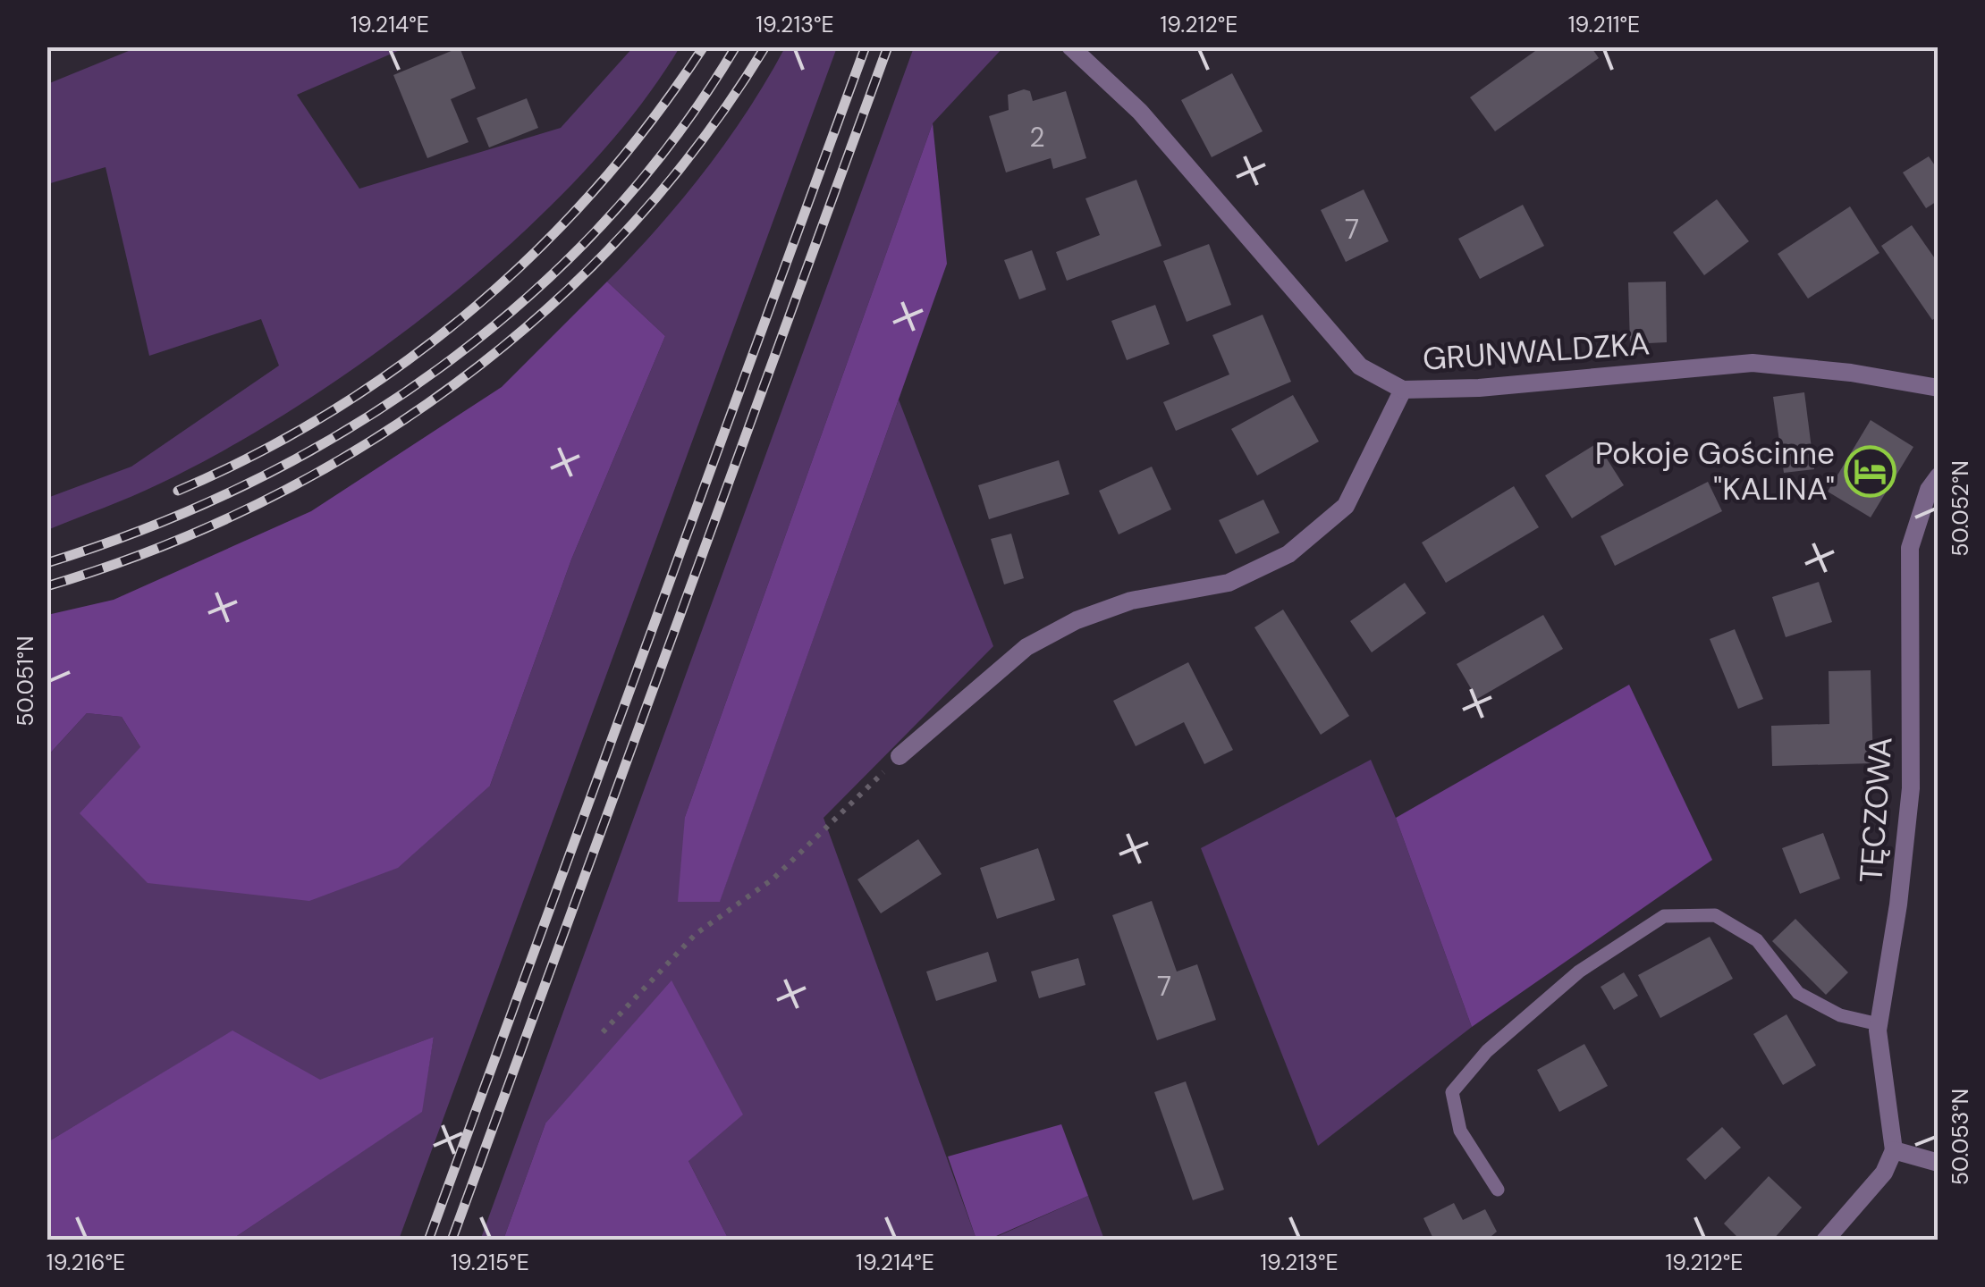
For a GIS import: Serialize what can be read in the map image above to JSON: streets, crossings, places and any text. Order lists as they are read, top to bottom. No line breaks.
{"streets":{"street":["GRUNWALDZKA","TĘCZOWA"]},"places":{"hotel":["Pokoje Gościnne \"KALINA\""]},"house_numbers":["2","7","7"],"coordinates":["19.214°E","19.213°E","19.212°E","19.211°E","50.052°N","50.051°N","50.053°N","19.216°E","19.215°E"]}
